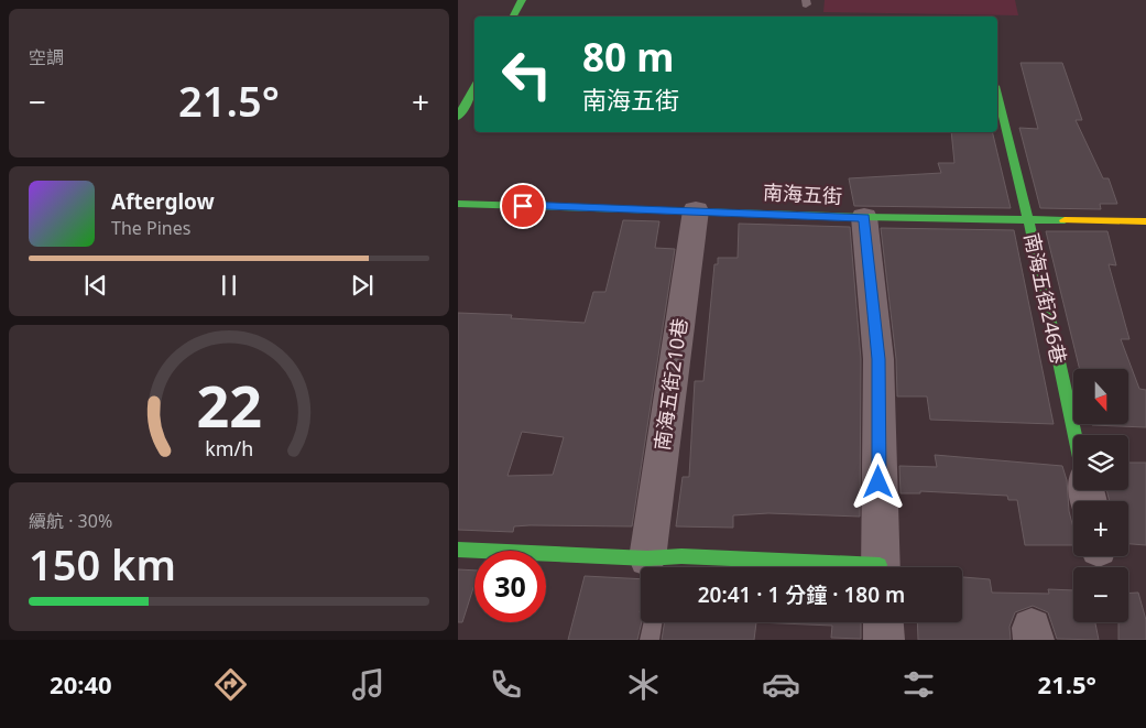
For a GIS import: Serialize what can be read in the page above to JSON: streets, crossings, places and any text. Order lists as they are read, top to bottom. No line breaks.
{"streets":{"street":["南海五街","南海五街246巷","南海五街210巷"]},"crossings":[["南海五街","南海五街246巷"],["南海五街","南海五街210巷"]],"north":"bottom","page":{"tile":["空調",["續航 · 30%","150 km"]],"turn":["80 m","南海五街"],"heat":["−","21.5°","+"],"song":["Afterglow","The Pines"],"map_buttons":["+","−"],"limit":"30","trip":"20:41 · 1 分鐘 · 180 m","tabs":["20:40","21.5°"],"gauge":["22","km/h"]}}
